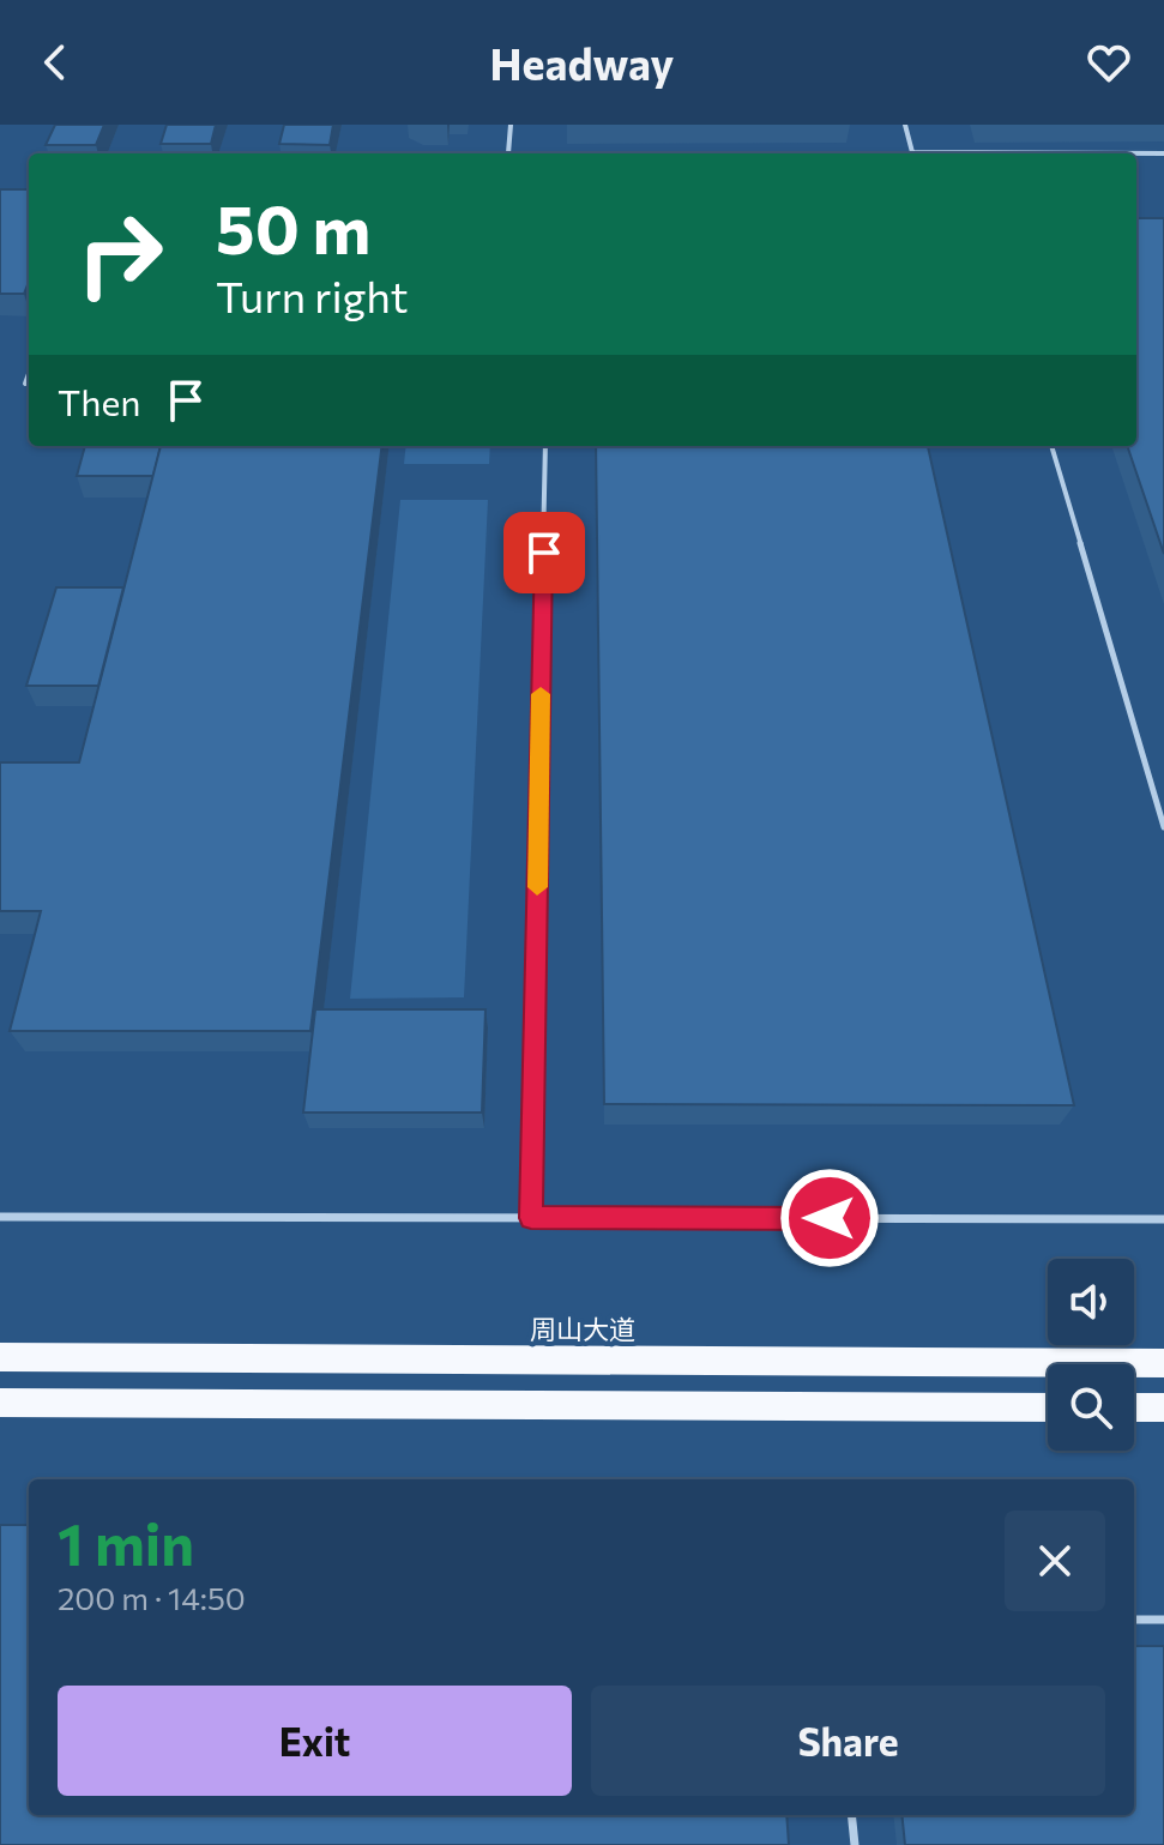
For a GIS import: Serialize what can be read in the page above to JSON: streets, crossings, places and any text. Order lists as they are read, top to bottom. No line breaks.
{"streets":{"main road":["周山大道"]},"page":{"header":"Headway","turn":["50 m","Turn right"],"then":"Then","heading":["1 min","200 m · 14:50"],"buttons":["Exit","Share"]}}
